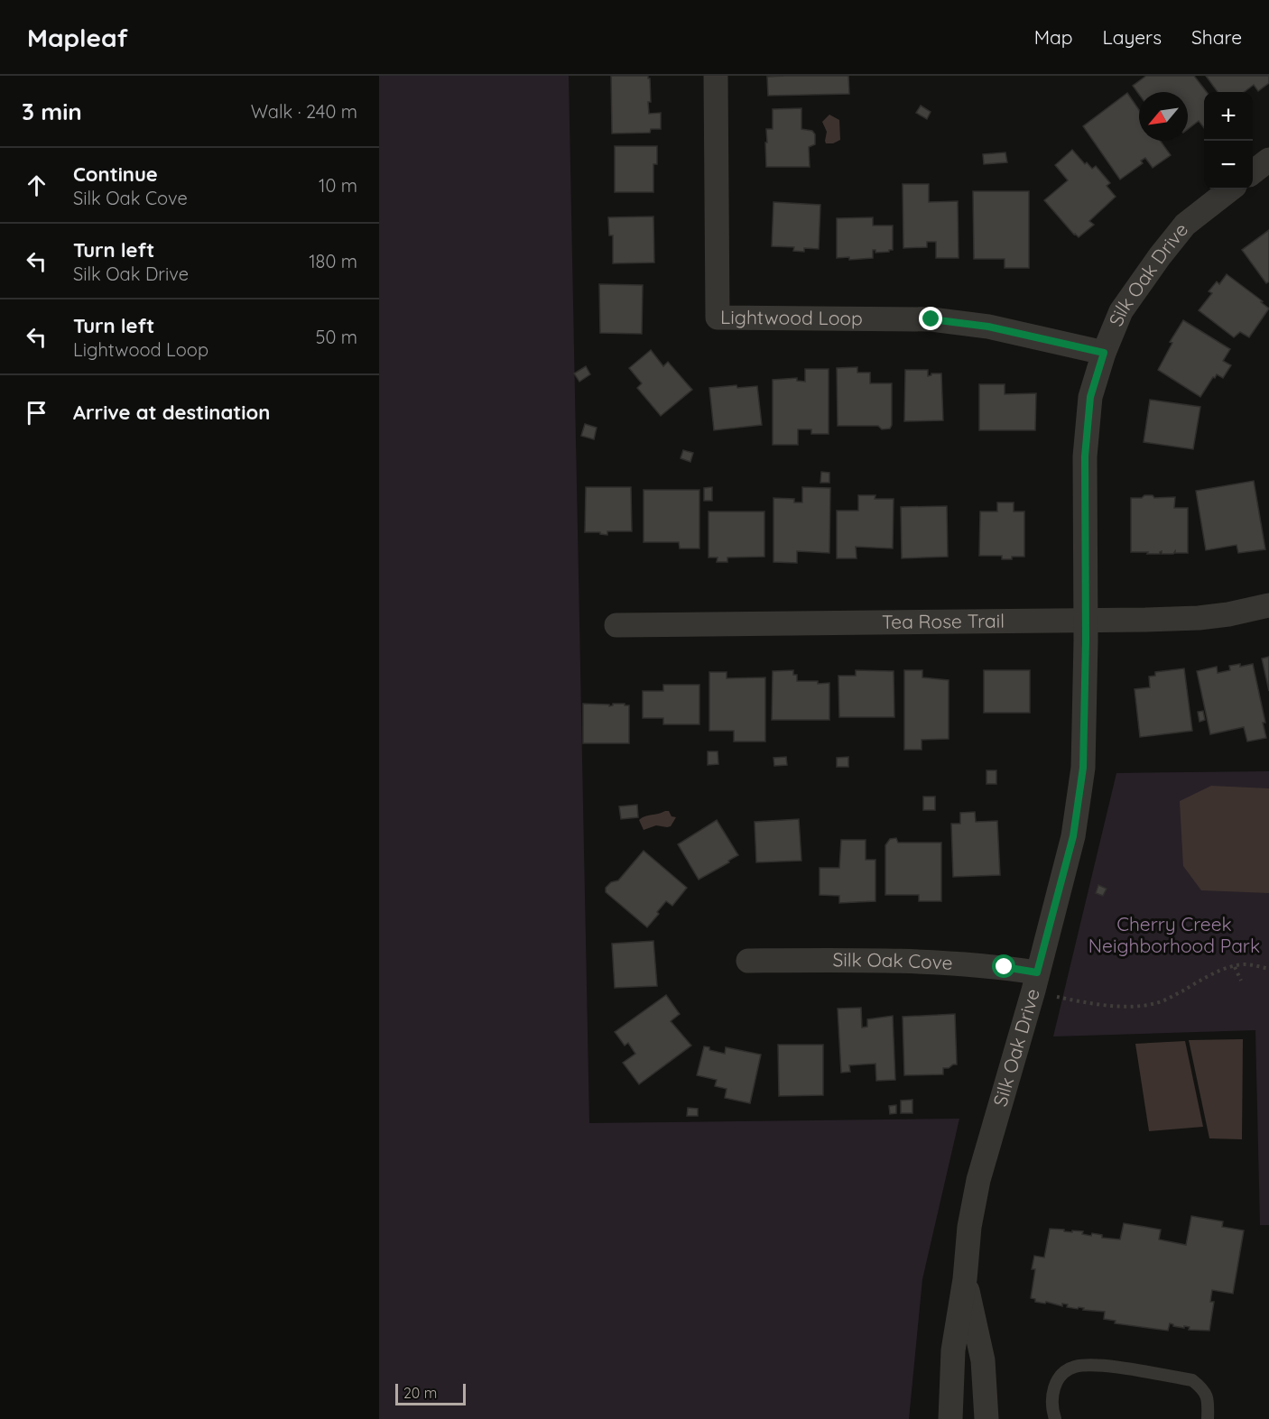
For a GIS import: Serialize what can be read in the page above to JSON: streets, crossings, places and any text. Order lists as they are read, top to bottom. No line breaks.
{"streets":{"street":["Silk Oak Drive","Lightwood Loop","Tea Rose Trail","Silk Oak Cove"]},"crossings":[["Silk Oak Drive","Lightwood Loop"],["Silk Oak Drive","Tea Rose Trail"],["Silk Oak Drive","Silk Oak Cove"]],"parks":["Cherry Creek Neighborhood Park"],"scale_bar":"20 m","north":"bottom left","page":{"header":"Mapleaf","nav":["Map","Layers","Share"],"heading":["3 min","Walk · 240 m"],"map_buttons":["+","−"],"list":[["Continue","Silk Oak Cove","10 m"],["Turn left","Silk Oak Drive","180 m"],["Turn left","Lightwood Loop","50 m"],"Arrive at destination"],"scale":"20 m"}}
